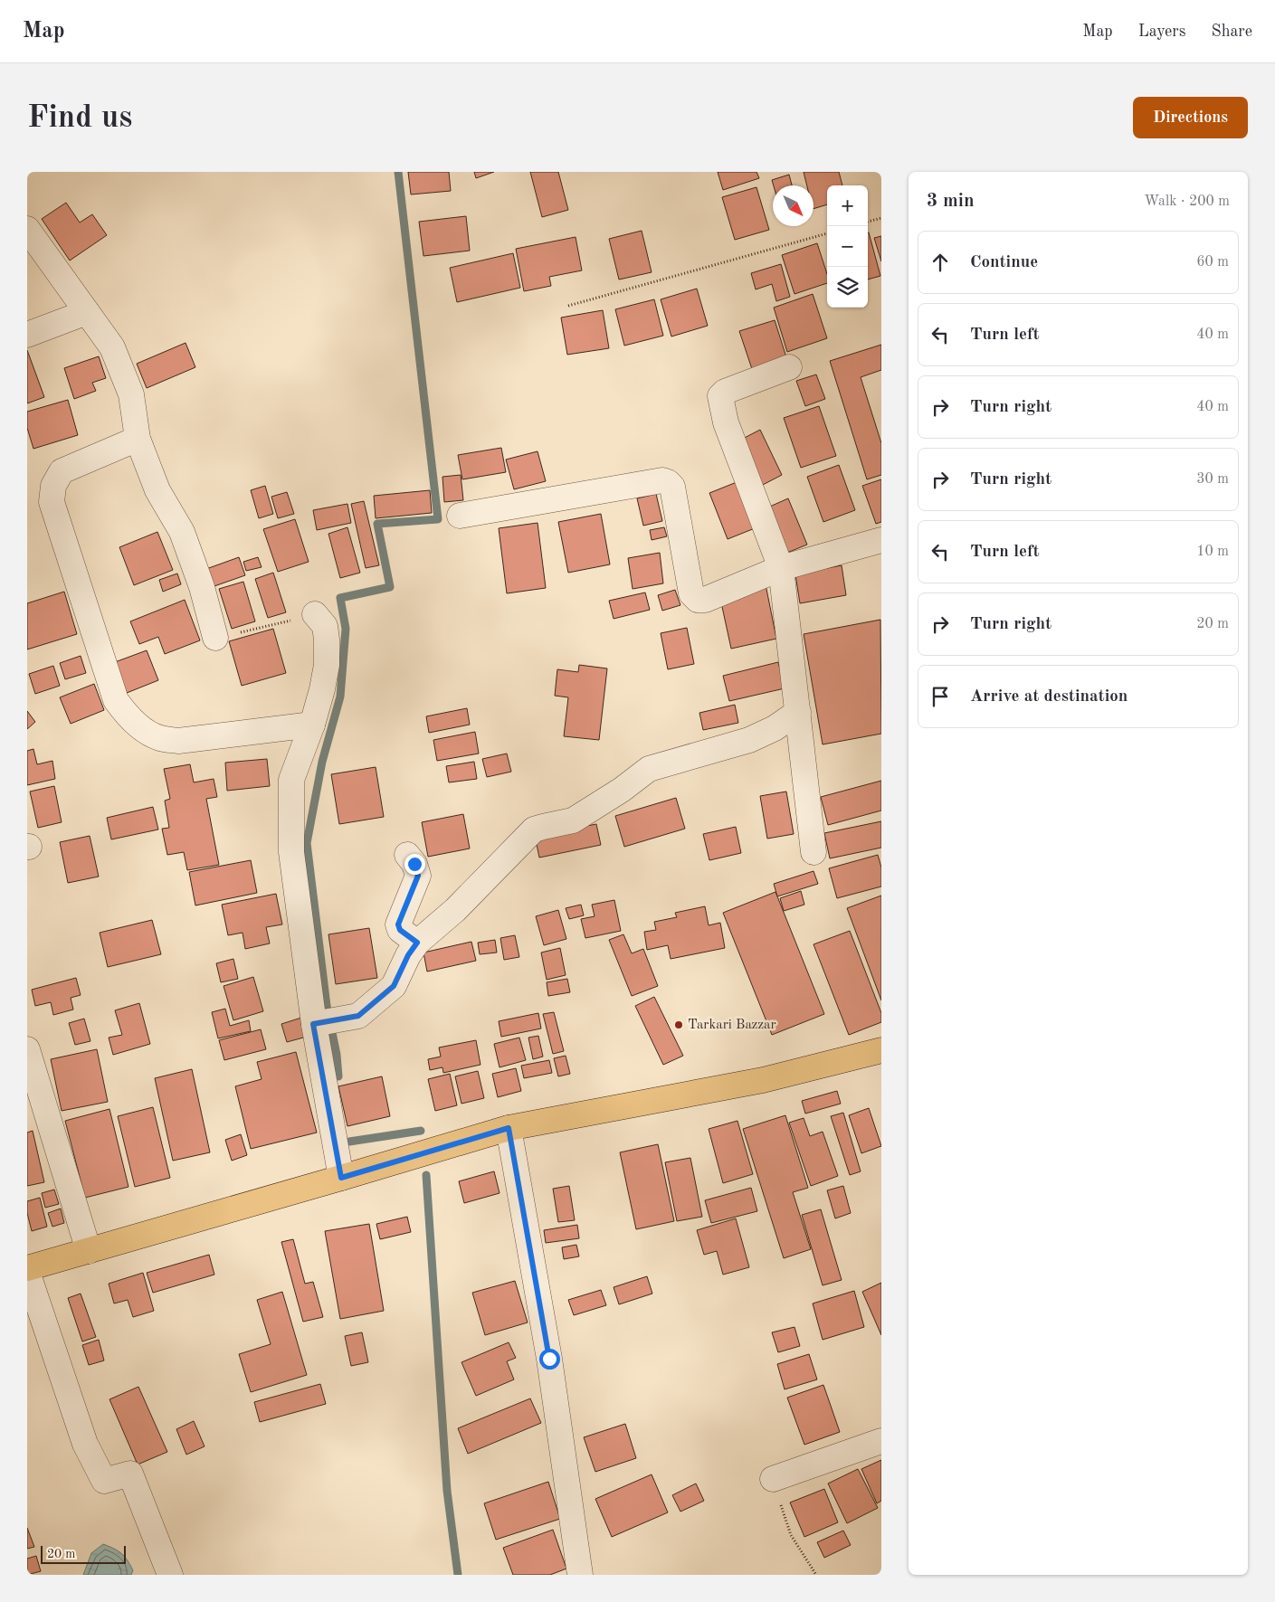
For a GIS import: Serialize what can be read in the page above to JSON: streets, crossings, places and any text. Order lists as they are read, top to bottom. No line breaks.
{"places":["Tarkari Bazzar"],"scale_bar":"20 m","north":"bottom right","page":{"header":"Map","nav":["Map","Layers","Share"],"buttons":"Directions","title":"Find us","heading":["3 min","Walk · 200 m"],"map_buttons":["+","−"],"list":[["Continue","60 m"],["Turn left","40 m"],["Turn right","40 m"],["Turn right","30 m"],["Turn left","10 m"],["Turn right","20 m"],"Arrive at destination"],"scale":"20 m"}}
